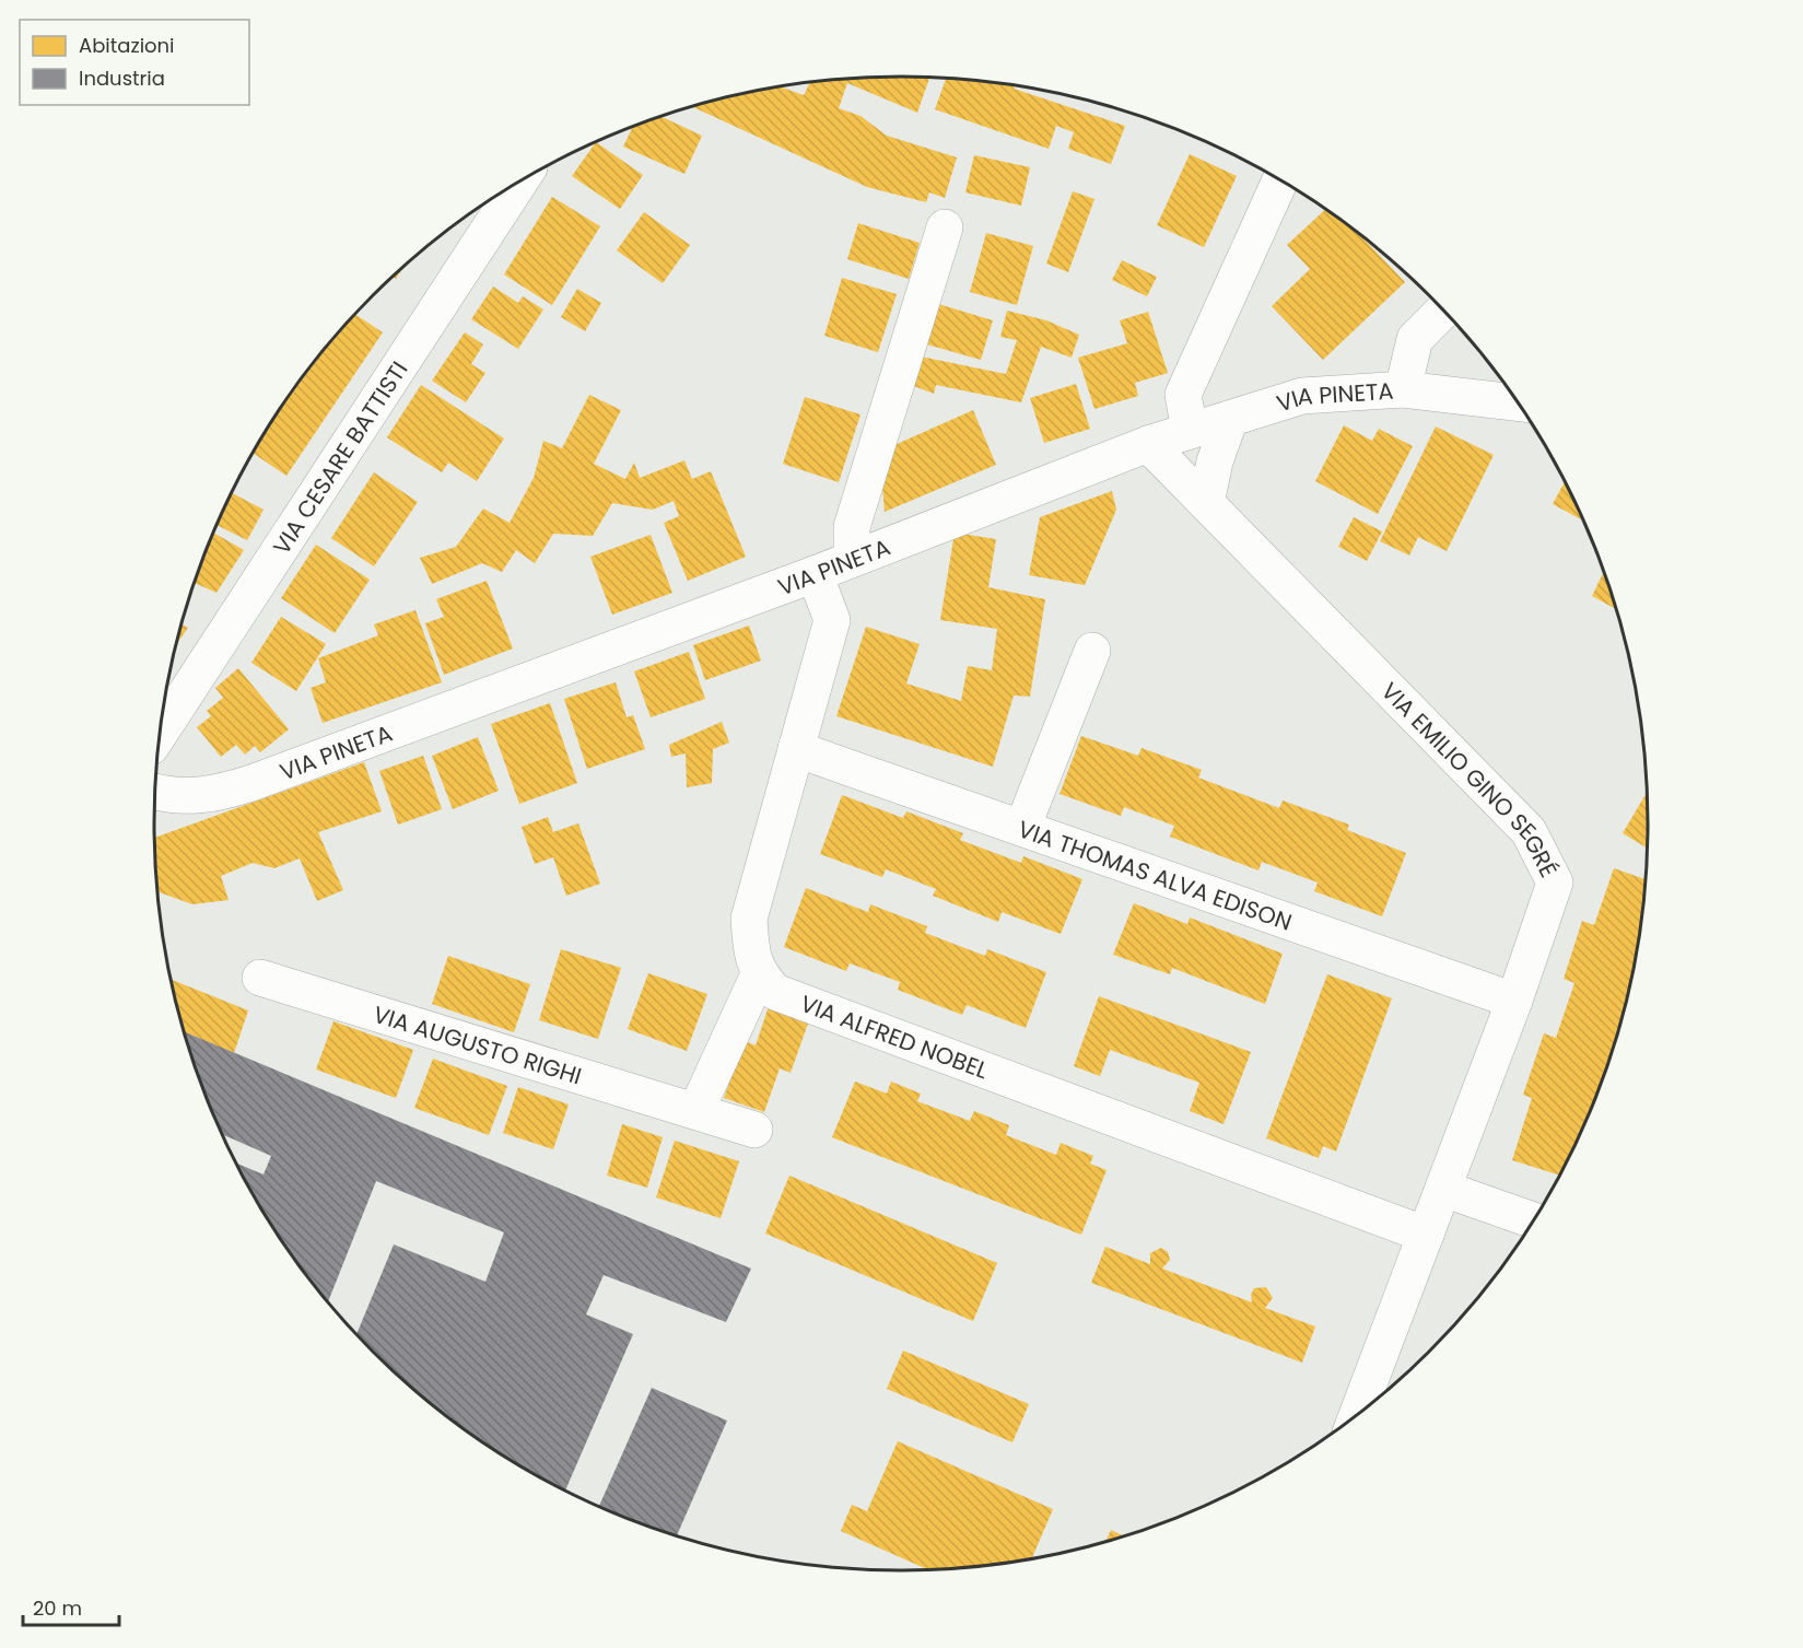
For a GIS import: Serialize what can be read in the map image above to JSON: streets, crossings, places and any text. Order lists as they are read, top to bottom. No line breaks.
{"streets":{"street":["VIA PINETA","VIA CESARE BATTISTI","VIA EMILIO GINO SEGRÉ","VIA THOMAS ALVA EDISON","VIA ALFRED NOBEL","VIA AUGUSTO RIGHI"]},"crossings":[["VIA PINETA","VIA EMILIO GINO SEGRÉ"],["VIA EMILIO GINO SEGRÉ","VIA THOMAS ALVA EDISON"],["VIA EMILIO GINO SEGRÉ","VIA ALFRED NOBEL"]],"legend":["Abitazioni","Industria"],"scale_bar":"20 m"}
